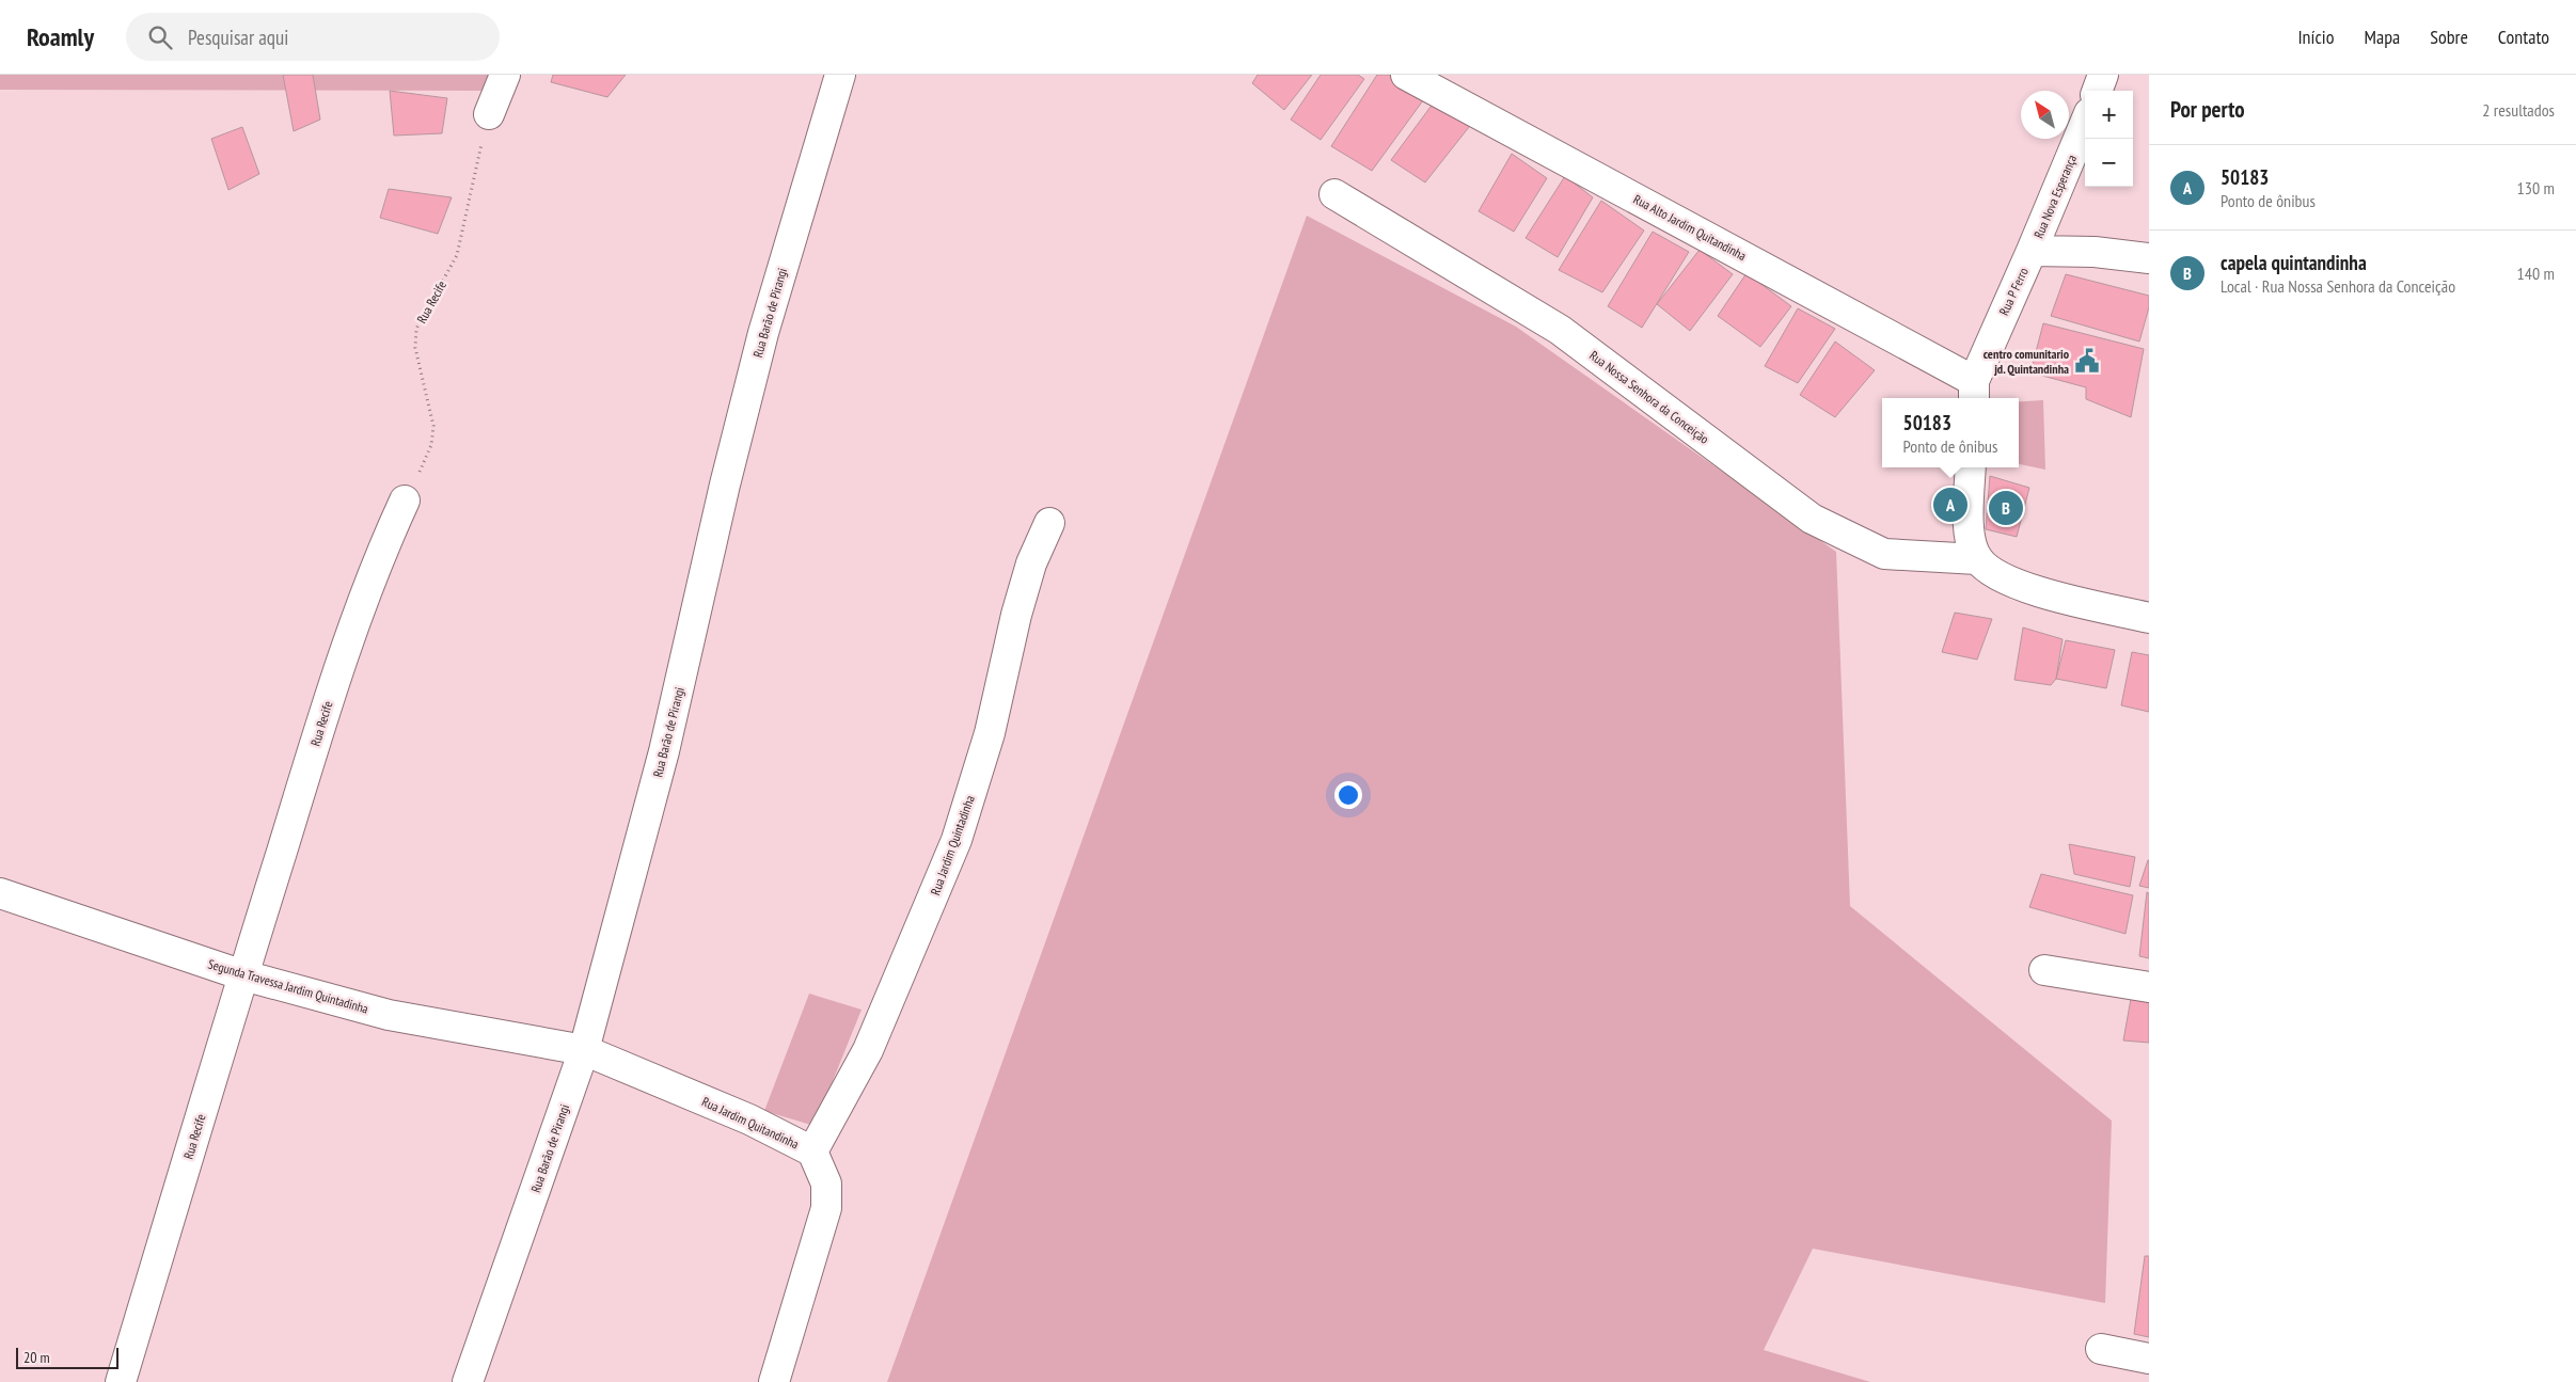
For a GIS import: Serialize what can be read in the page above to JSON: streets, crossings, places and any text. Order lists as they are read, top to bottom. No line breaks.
{"streets":{"street":["Rua Nova Esperança","Rua Alto Jardim Quitandinha","Rua P Ferro","Rua Recife","Rua Barão de Pirangi","Rua Nossa Senhora da Conceição","Rua Jardim Quintadinha","Segunda Travessa Jardim Quintadinha","Rua Jardim Quitandinha"]},"crossings":[["Rua Nova Esperança","Rua P Ferro"],["Rua Alto Jardim Quitandinha","Rua P Ferro"],["Rua Recife","Segunda Travessa Jardim Quintadinha"],["Rua Barão de Pirangi","Segunda Travessa Jardim Quintadinha"],["Rua Barão de Pirangi","Rua Jardim Quitandinha"],["Rua Jardim Quintadinha","Rua Jardim Quitandinha"],["Segunda Travessa Jardim Quintadinha","Rua Jardim Quitandinha"]],"places":{"public building":["centro comunitario jd. Quintandinha"]},"scale_bar":"20 m","north":"top left","page":{"header":"Roamly","search":"Pesquisar aqui","nav":["Início","Mapa","Sobre","Contato"],"heading":["Por perto","2 resultados"],"map_buttons":["+","−"],"list":[{"mark":"A","name":"50183","note":"Ponto de ônibus","value":"130 m"},{"mark":"B","name":"capela quintandinha","note":"Local · Rua Nossa Senhora da Conceição","value":"140 m"}],"popup":["50183","Ponto de ônibus"],"pins":["A","B"],"scale":"20 m"}}
